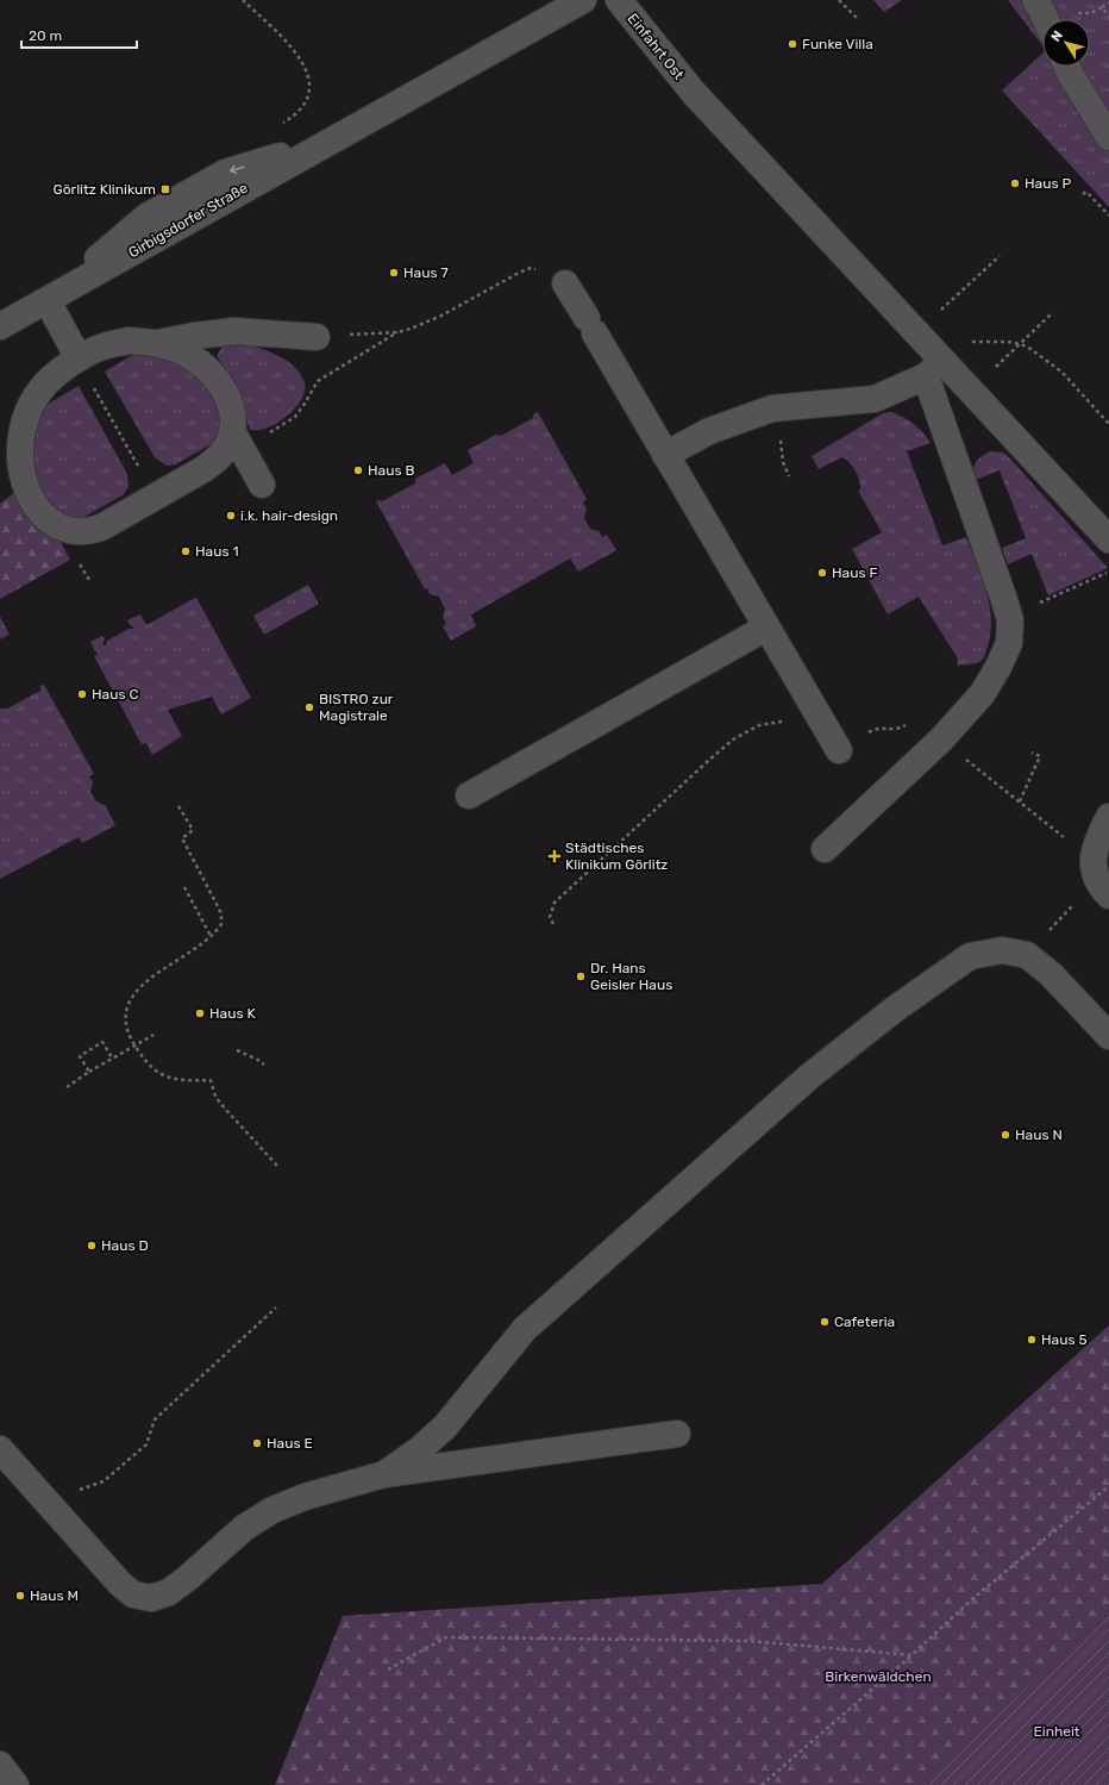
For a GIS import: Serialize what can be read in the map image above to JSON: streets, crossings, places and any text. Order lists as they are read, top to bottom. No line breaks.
{"streets":{"street":["Einfahrt Ost","Girbigsdorfer Straße"]},"parks":["Birkenwäldchen","Einheit"],"places":{"other":["Funke Villa","Haus P","Haus 7","Haus B","i.k. hair-design","Haus 1","Haus F","Haus C","BISTRO zur Magistrale","Dr. Hans Geisler Haus","Haus K","Haus N","Haus D","Cafeteria","Haus 5","Haus E","Haus M"],"transit":["Görlitz Klinikum"],"health":["Städtisches Klinikum Görlitz"]},"scale_bar":"20 m","north":"top left"}
